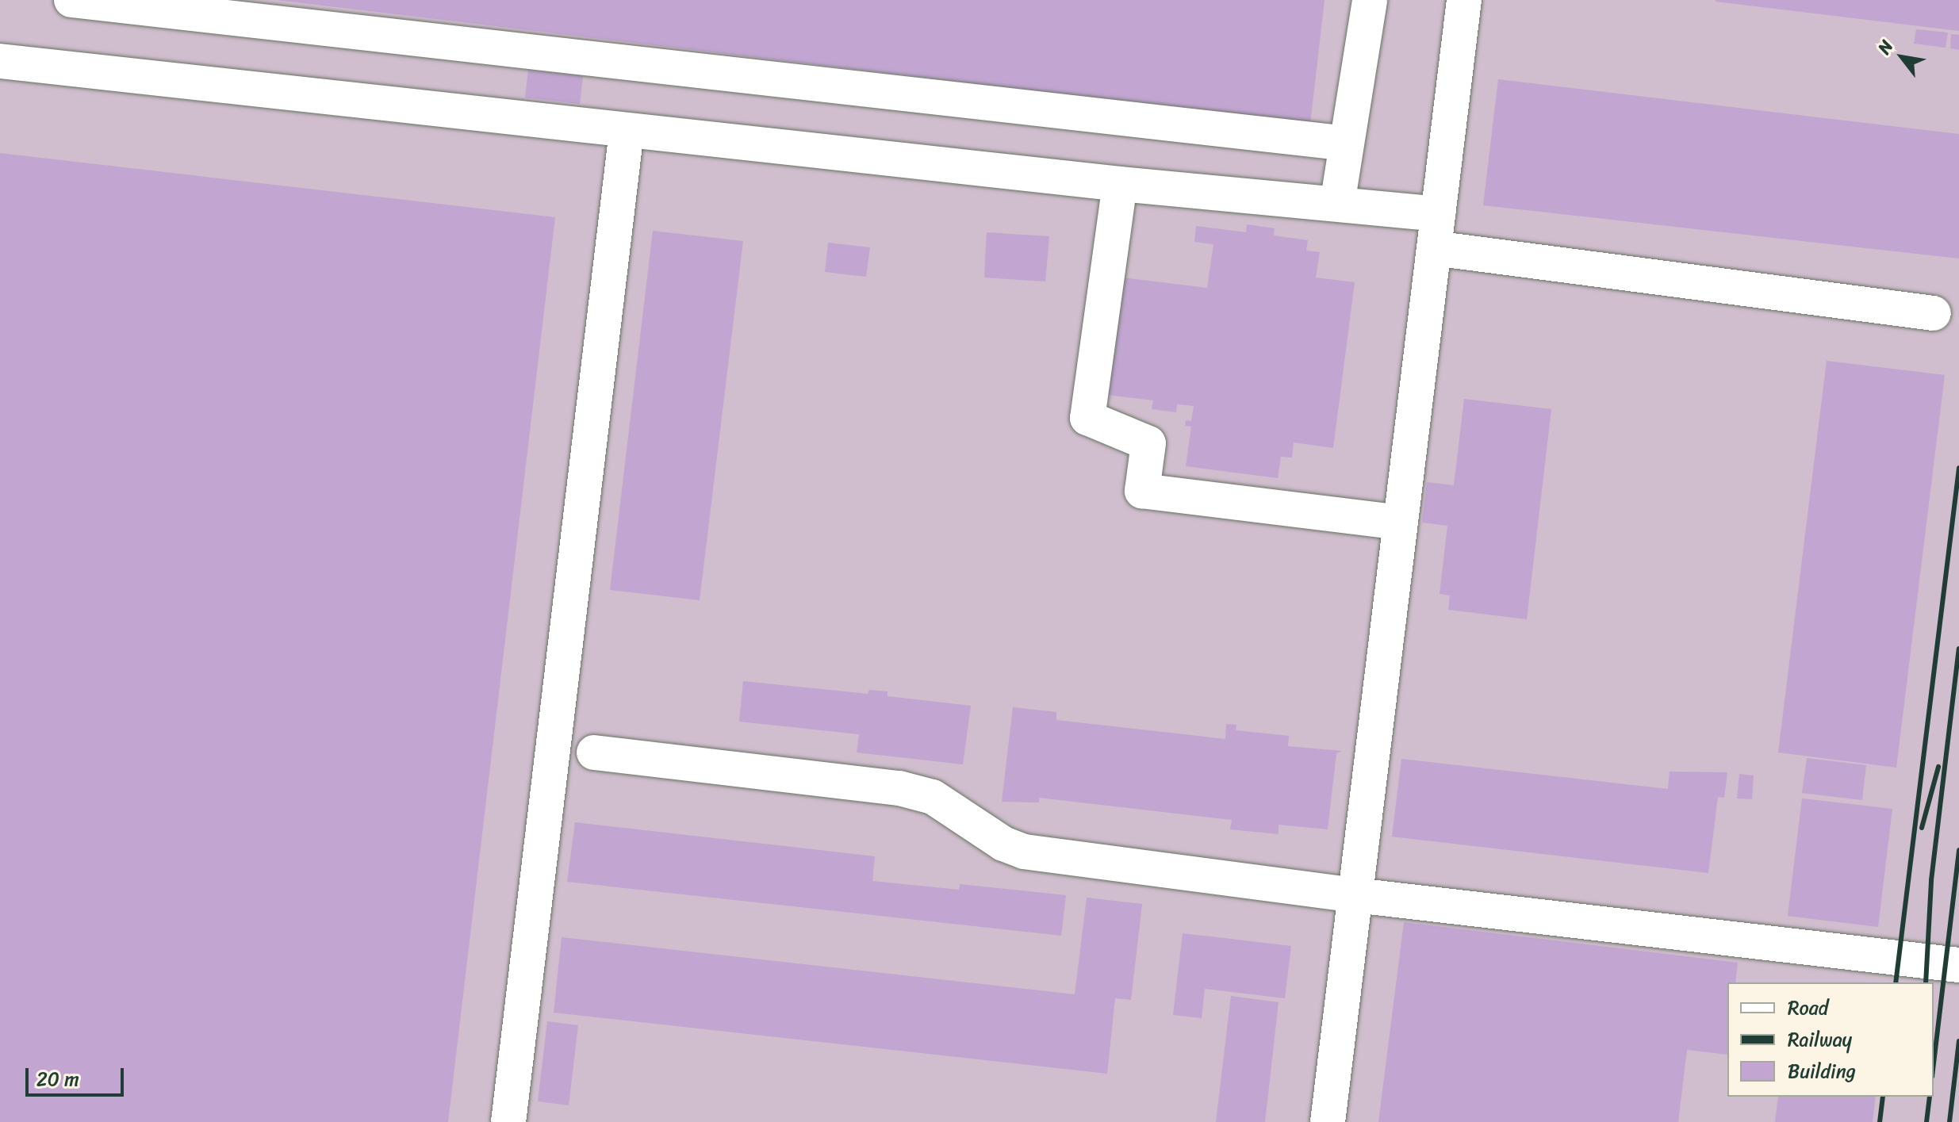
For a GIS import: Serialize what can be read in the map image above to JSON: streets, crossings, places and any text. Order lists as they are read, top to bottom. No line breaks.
{"legend":["Road","Railway","Building"],"scale_bar":"20 m","north":"top left"}
